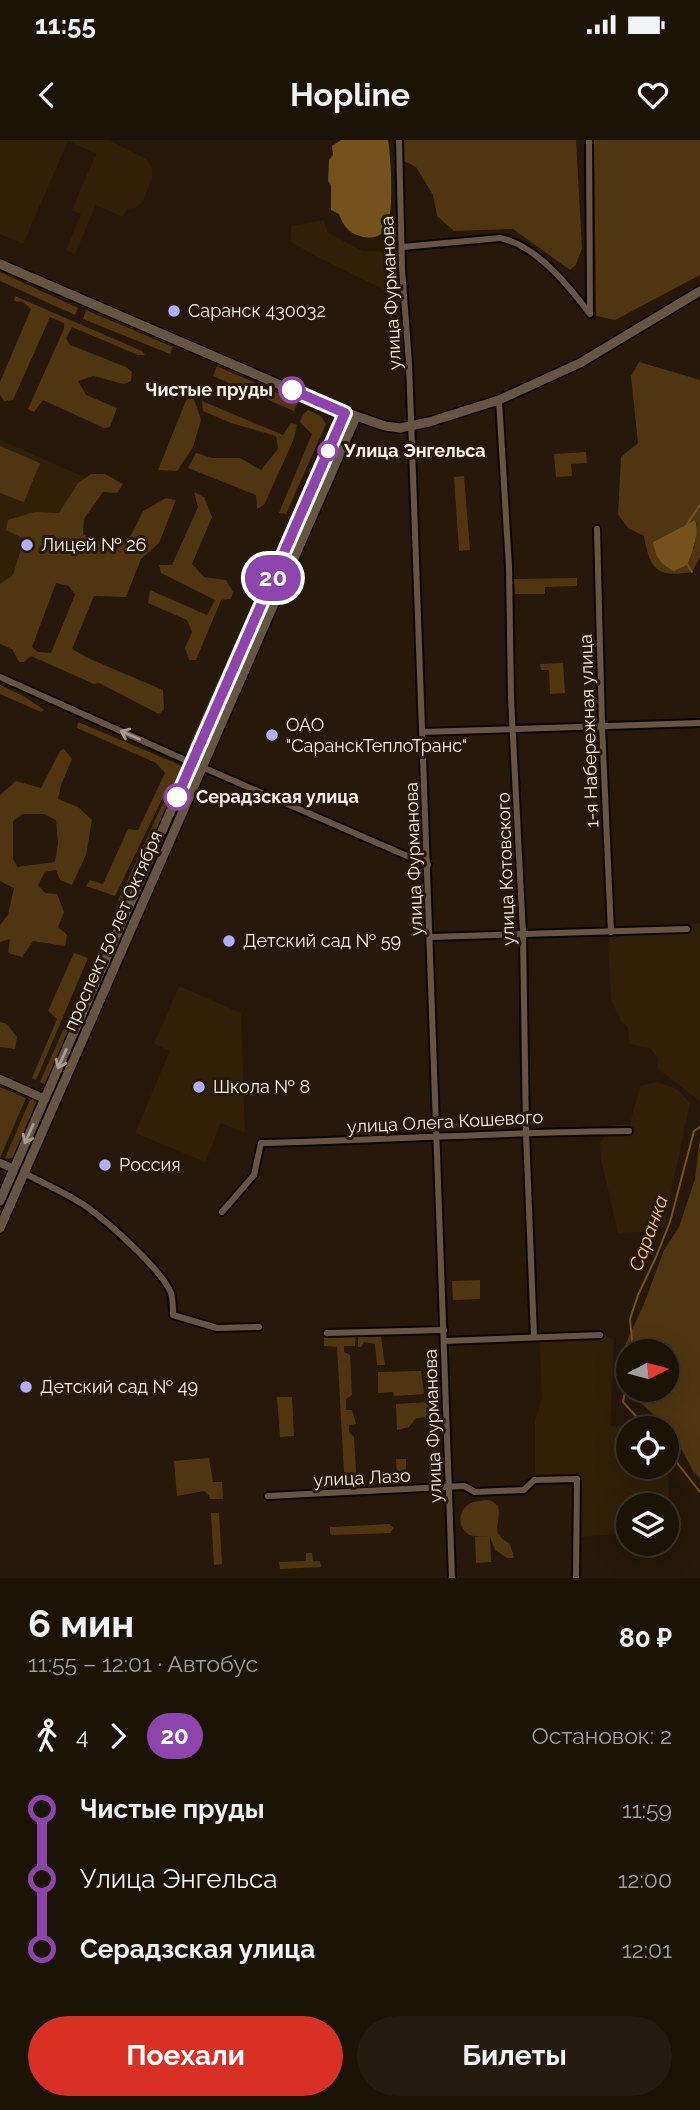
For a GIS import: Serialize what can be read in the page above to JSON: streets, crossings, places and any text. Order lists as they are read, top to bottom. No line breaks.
{"streets":{"main road":["проспект 50 лет Октября"],"street":["улица Фурманова","1-я Набережная улица","улица Котовского","улица Олега Кошевого","улица Лазо"]},"crossings":[["улица Фурманова","улица Олега Кошевого"],["улица Фурманова","улица Лазо"],["улица Котовского","улица Олега Кошевого"]],"water":["Саранка"],"places":["Саранск 430032","Чистые пруды","Улица Энгельса","Лицей № 26","ОАО \"СаранскТеплоТранс\"","Серадзская улица","Детский сад № 59","Школа № 8","Россия","Детский сад № 49"],"lines":["bus line 20"],"north":"right","page":{"status":"11:55","header":"Hopline","on_map":"20","heading":["6 мин","11:55 – 12:01 · Автобус","80 ₽"],"legs":["4","20","Остановок: 2"],"list":[{"name":"Чистые пруды","value":"11:59"},{"name":"Улица Энгельса","value":"12:00"},{"name":"Серадзская улица","value":"12:01"}],"buttons":["Поехали","Билеты"]}}
